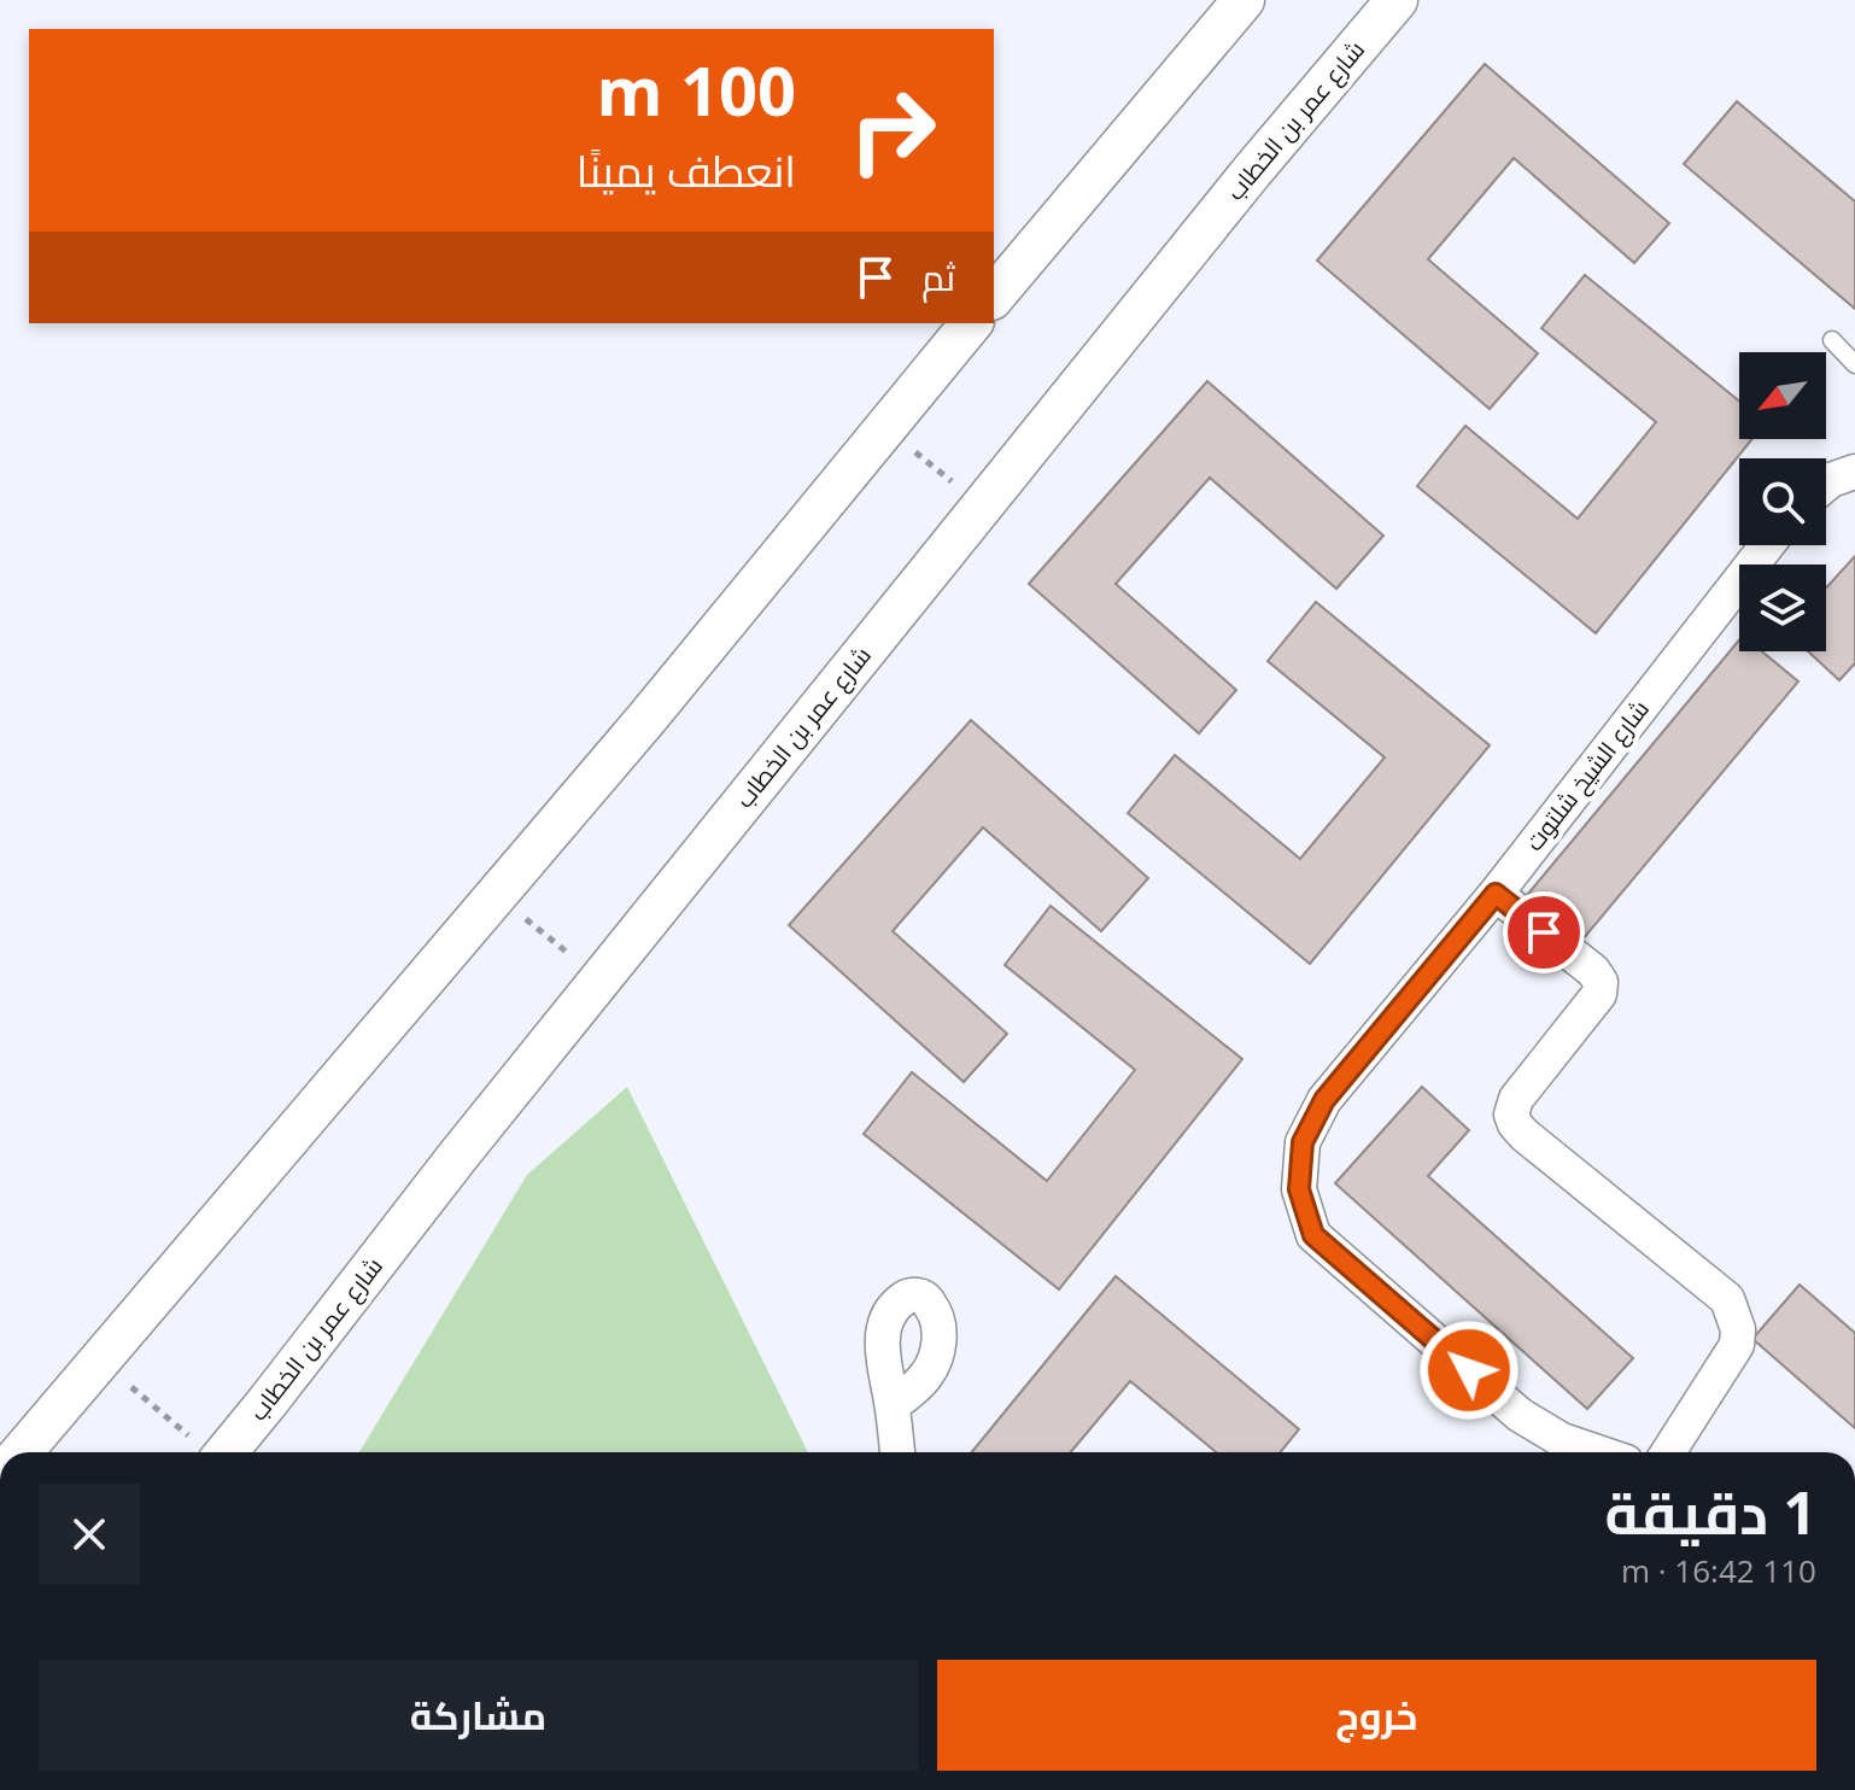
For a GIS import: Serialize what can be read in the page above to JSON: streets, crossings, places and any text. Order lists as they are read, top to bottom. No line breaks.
{"streets":{"street":["شارع عمر بن الخطاب","شارع الشيخ شلتوت"]},"north":"bottom left","page":{"turn":["100 m","انعطف يمينًا"],"then":"ثم","heading":["1 دقيقة","110 m · 16:42"],"buttons":["خروج","مشاركة"]}}
